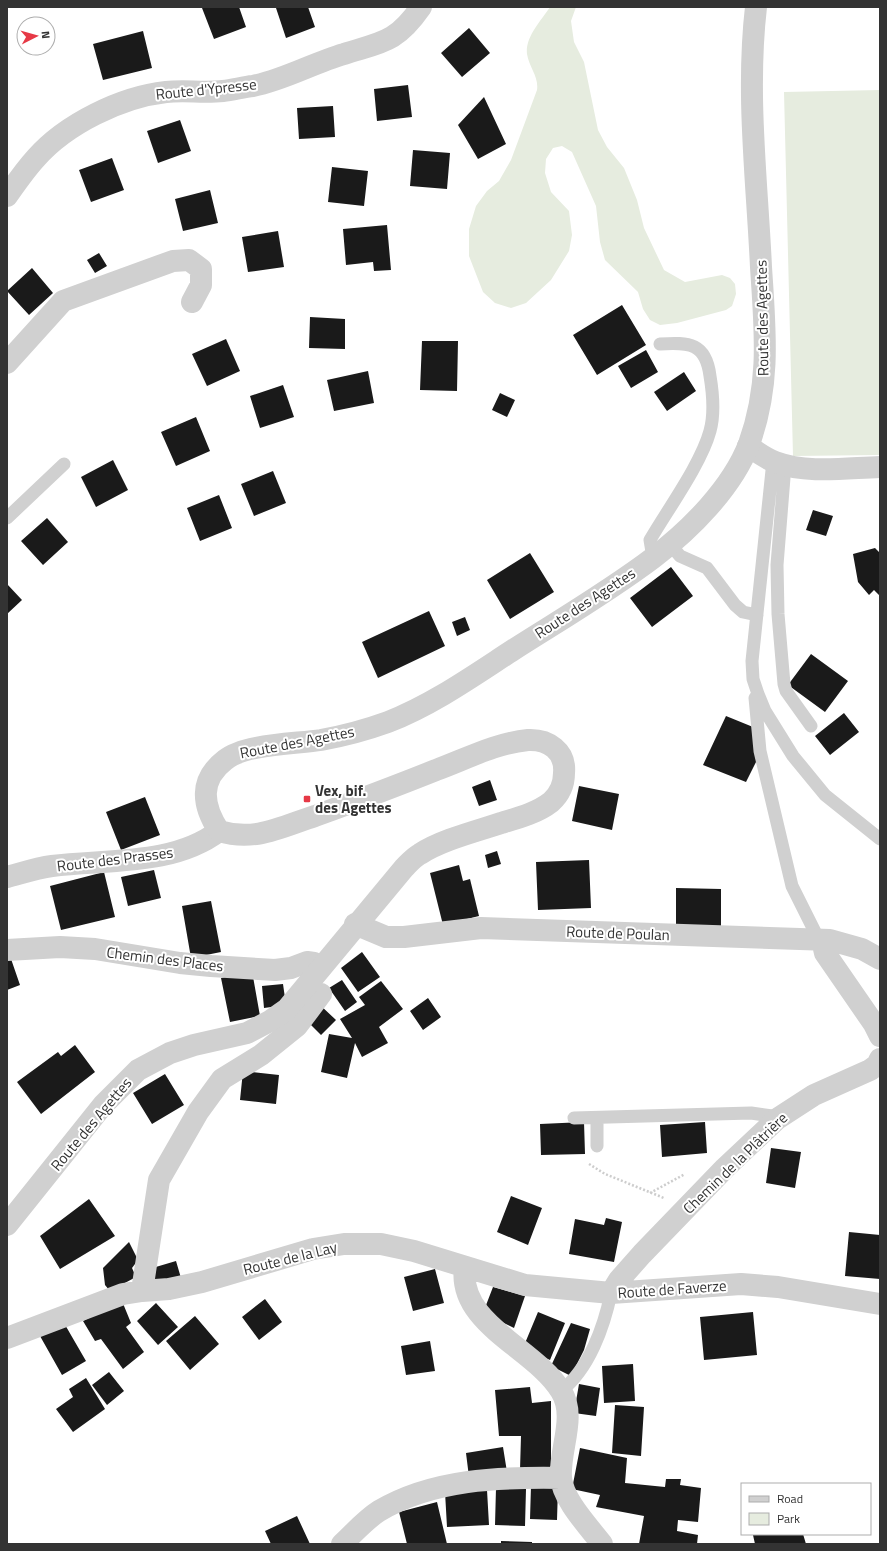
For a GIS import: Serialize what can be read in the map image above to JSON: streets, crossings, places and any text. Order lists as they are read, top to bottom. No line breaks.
{"streets":{"street":["Route d'Ypresse","Route des Agettes","Route des Prasses","Route de Poulan","Chemin des Places","Chemin de la Plâtrière","Route de la Lay","Route de Faverze"]},"crossings":[["Route des Agettes","Route des Prasses"],["Route des Agettes","Route de Poulan"],["Route des Agettes","Chemin des Places"],["Chemin de la Plâtrière","Route de Faverze"],["Route de la Lay","Route de Faverze"]],"places":{"transit":["Vex, bif. des Agettes"]},"legend":["Road","Park"],"north":"right"}
